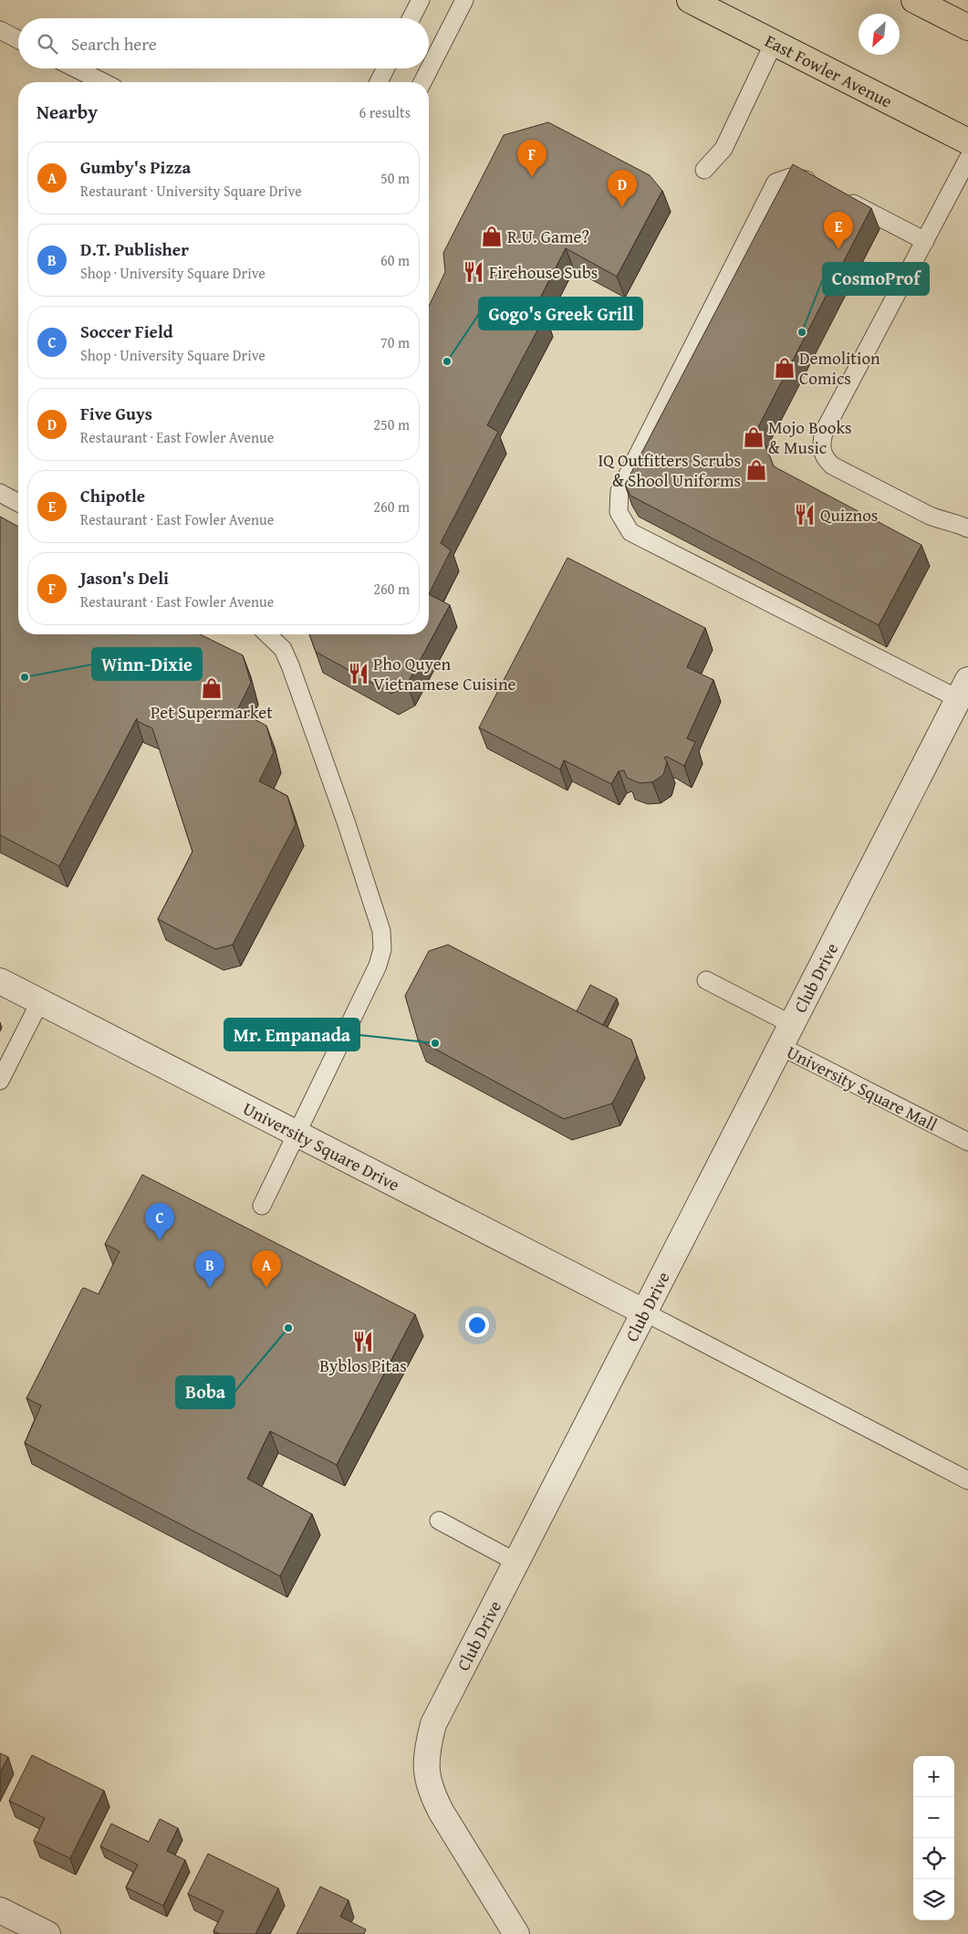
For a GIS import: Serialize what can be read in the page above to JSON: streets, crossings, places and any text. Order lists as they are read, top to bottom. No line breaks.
{"streets":{"main road":["East Fowler Avenue"],"street":["Club Drive","University Square Drive"],"lane":["University Square Mall"]},"crossings":[["Club Drive","University Square Mall"],["Club Drive","University Square Drive"]],"places":{"shop":["R.U. Game?","Demolition Comics","Mojo Books & Music","IQ Outfitters Scrubs & Shool Uniforms","Pet Supermarket"],"restaurant":["Firehouse Subs","Quiznos","Pho Quyen Vietnamese Cuisine","Byblos Pitas"],"other":["CosmoProf","Gogo's Greek Grill","Winn-Dixie","Mr. Empanada","Boba"]},"north":"bottom left","page":{"search":"Search here","heading":["Nearby","6 results"],"pins":["F","D","E","C","A","B"],"list":[{"mark":"A","name":"Gumby's Pizza","note":"Restaurant · University Square Drive","value":"50 m"},{"mark":"B","name":"D.T. Publisher","note":"Shop · University Square Drive","value":"60 m"},{"mark":"C","name":"Soccer Field","note":"Shop · University Square Drive","value":"70 m"},{"mark":"D","name":"Five Guys","note":"Restaurant · East Fowler Avenue","value":"250 m"},{"mark":"E","name":"Chipotle","note":"Restaurant · East Fowler Avenue","value":"260 m"},{"mark":"F","name":"Jason's Deli","note":"Restaurant · East Fowler Avenue","value":"260 m"}],"map_buttons":["+","−"]}}
